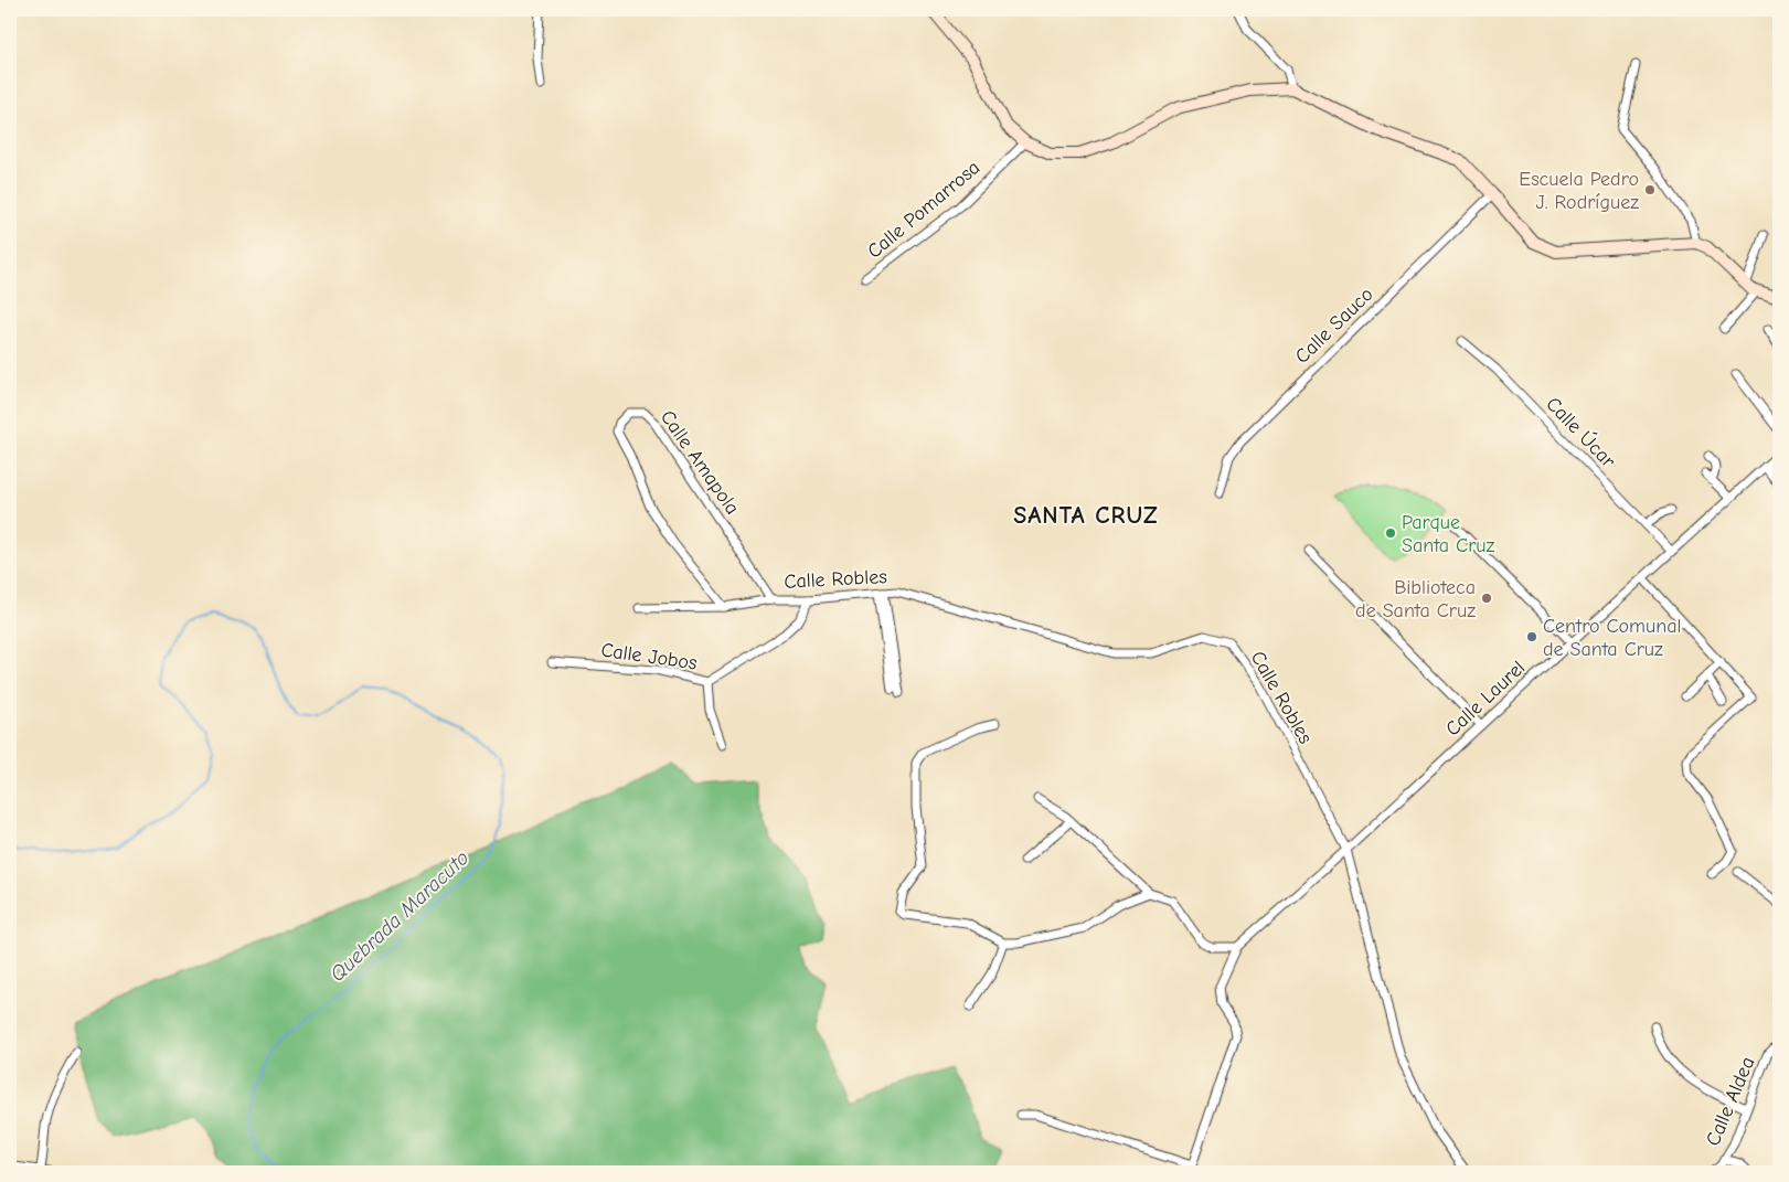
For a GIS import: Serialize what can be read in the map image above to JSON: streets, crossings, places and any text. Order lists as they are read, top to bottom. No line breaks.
{"streets":{"street":["Calle Pomarrosa","Calle Sauco","Calle Úcar","Calle Amapola","Calle Robles","Calle Jobos","Calle Laurel","Calle Aldea"]},"crossings":[["Calle Úcar","Calle Laurel"],["Calle Amapola","Calle Robles"],["Calle Robles","Calle Jobos"],["Calle Robles","Calle Laurel"]],"districts":["SANTA CRUZ"],"water":["Quebrada Maracuto"],"places":["Escuela Pedro J. Rodríguez","Parque Santa Cruz","Biblioteca de Santa Cruz","Centro Comunal de Santa Cruz"]}
